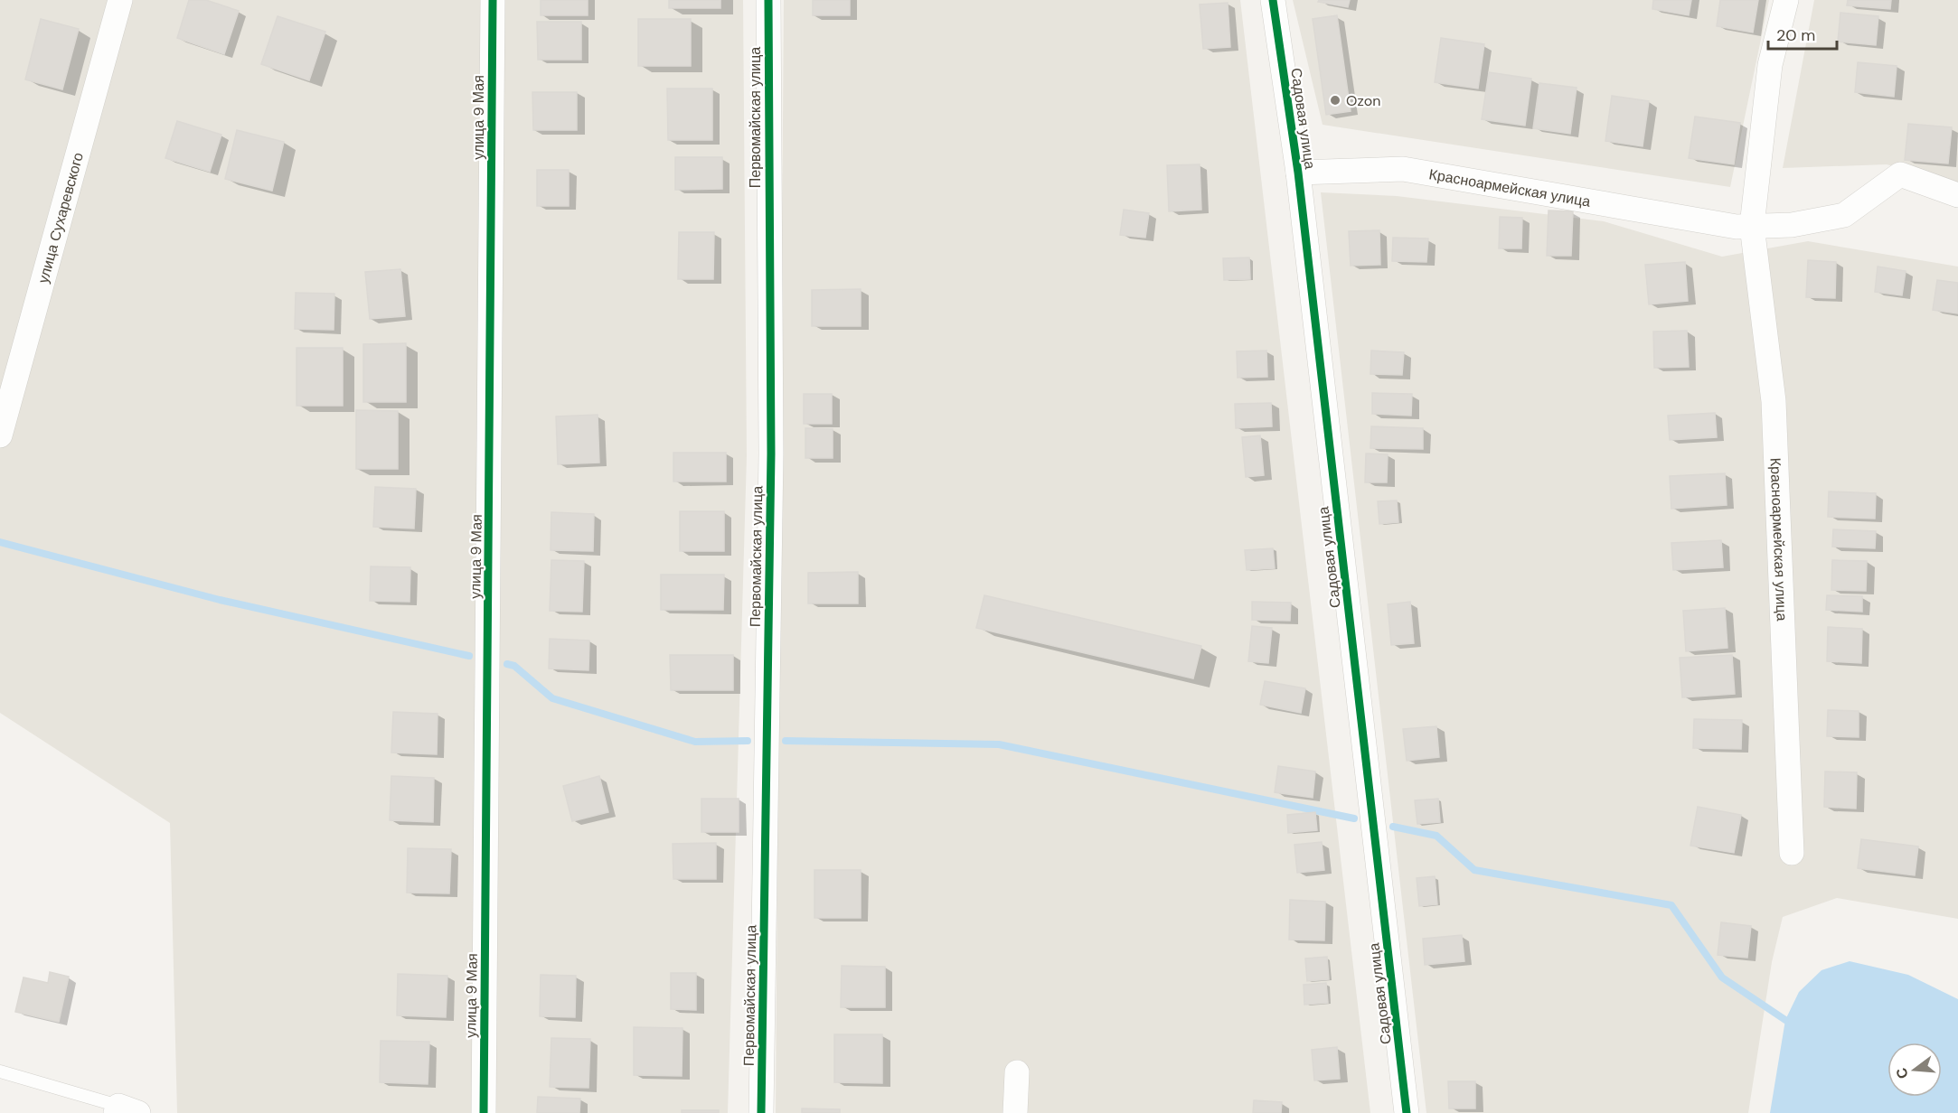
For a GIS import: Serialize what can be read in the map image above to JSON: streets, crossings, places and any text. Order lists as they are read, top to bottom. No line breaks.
{"streets":{"street":["улица 9 Мая","Первомайская улица","Садовая улица","Красноармейская улица","улица Сухаревского"]},"crossings":[["Садовая улица","Красноармейская улица"]],"places":["Ozon"],"scale_bar":"20 m","north":"left"}
